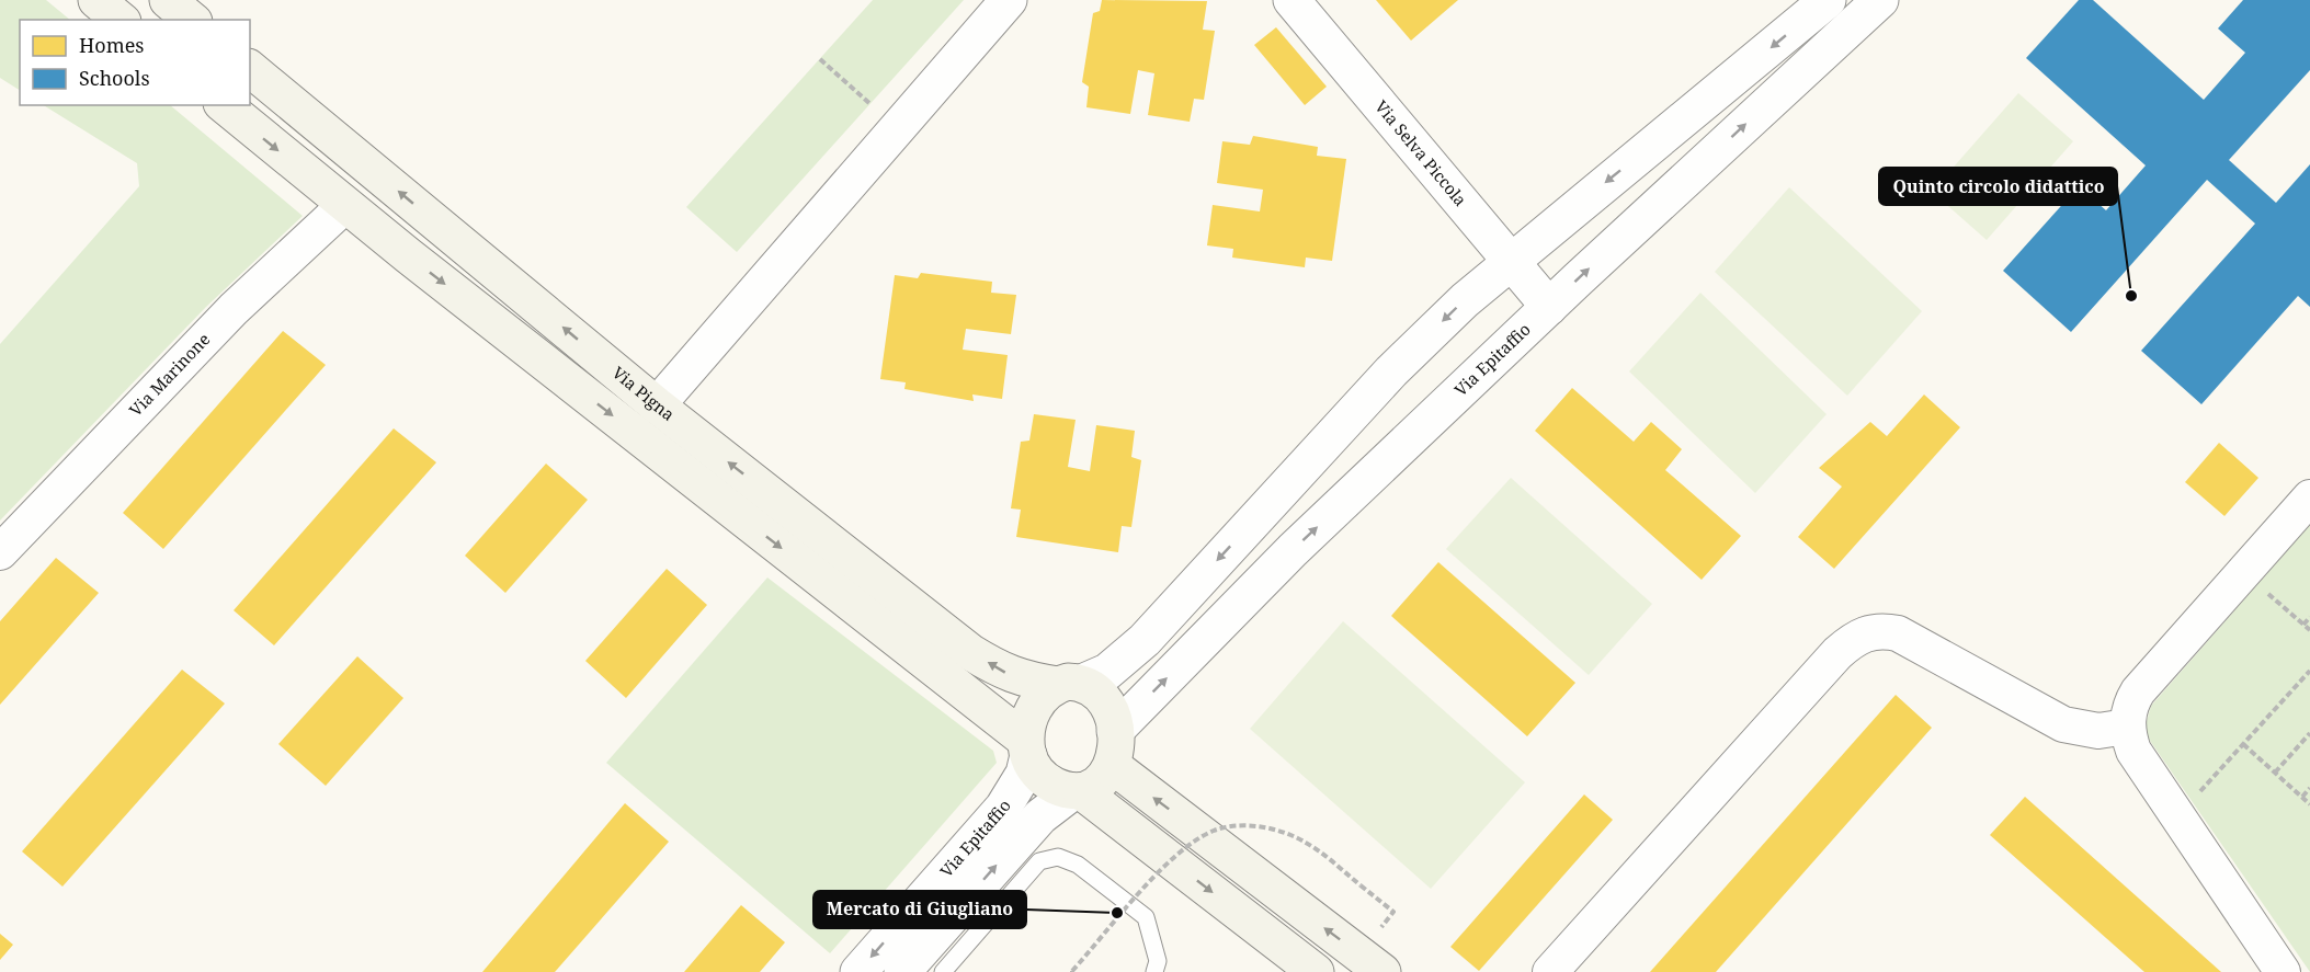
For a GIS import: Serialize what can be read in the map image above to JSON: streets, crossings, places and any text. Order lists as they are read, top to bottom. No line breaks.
{"streets":{"main road":["Via Epitaffio","Via Pigna"],"street":["Via Selva Piccola","Via Marinone"]},"crossings":[["Via Selva Piccola","Via Epitaffio"],["Via Epitaffio","Via Pigna"]],"places":["Quinto circolo didattico","Mercato di Giugliano"],"legend":["Homes","Schools"]}
